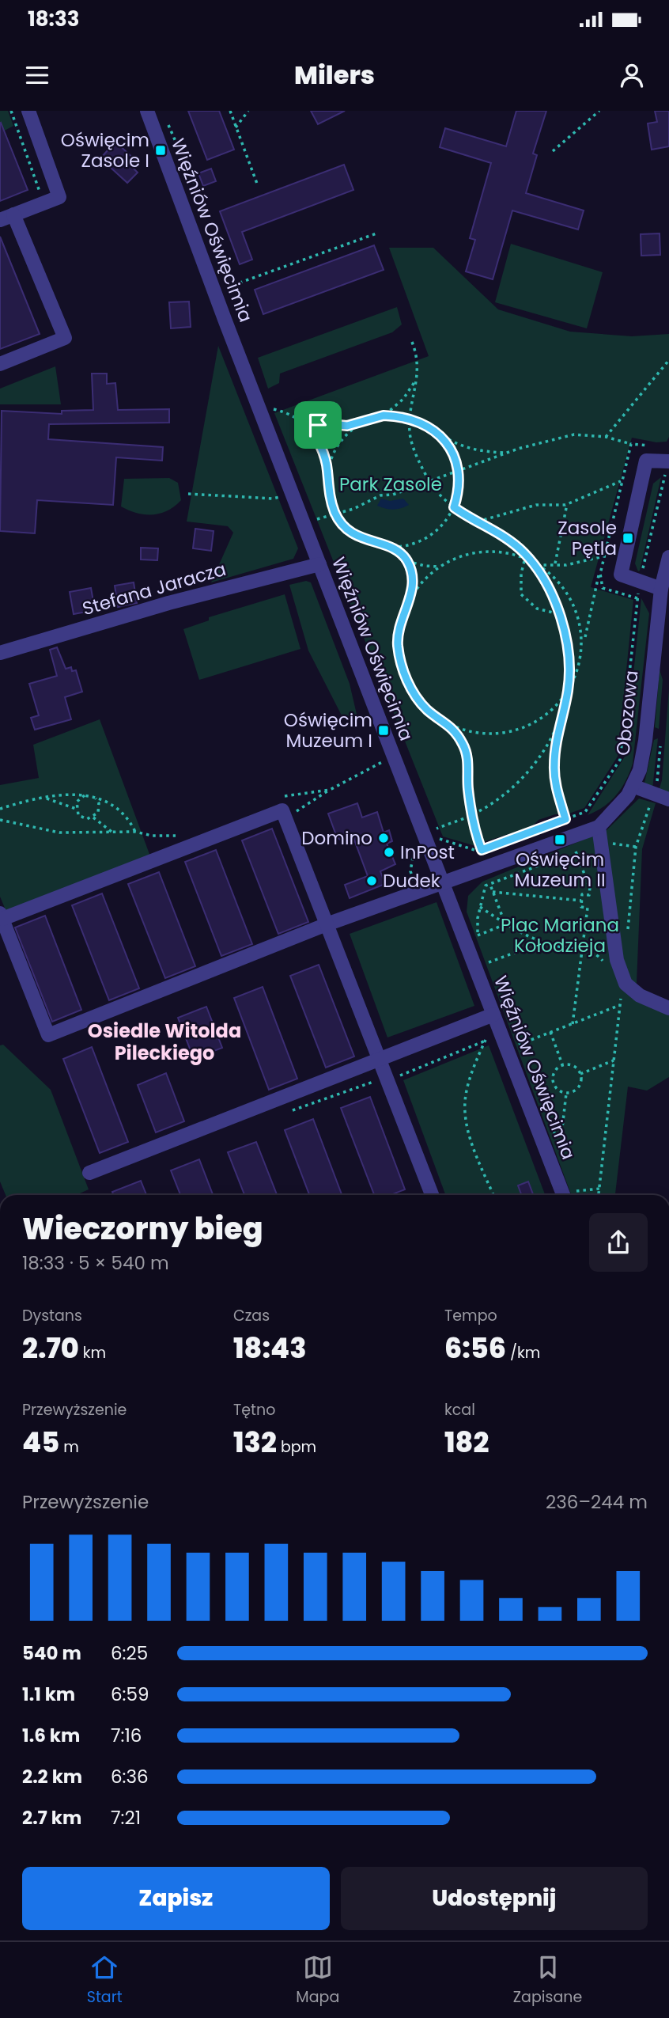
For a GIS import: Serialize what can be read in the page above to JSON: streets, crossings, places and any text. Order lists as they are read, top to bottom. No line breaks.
{"streets":{"street":["Więźniów Oświęcimia","Stefana Jaracza","Obozowa"]},"crossings":[["Więźniów Oświęcimia","Stefana Jaracza"],["Więźniów Oświęcimia","Obozowa"]],"districts":["Osiedle Witolda Pileckiego"],"parks":["Park Zasole","Plac Mariana Kołodzieja"],"places":{"transit":["Oświęcim Zasole I","Zasole Pętla","Oświęcim Muzeum I","Oświęcim Muzeum II"],"other":["Domino","InPost","Dudek"]},"page":{"status":"18:33","header":"Milers","heading":["Wieczorny bieg","18:33 · 5 × 540 m"],"stats":[["Dystans","2.70 km"],["Czas","18:43"],["Tempo","6:56 /km"],["Przewyższenie","45 m"],["Tętno","132 bpm"],["kcal","182"]],"chart":["Przewyższenie","236–244 m"],"list":[{"name":"540 m","note":"6:25"},{"name":"1.1 km","note":"6:59"},{"name":"1.6 km","note":"7:16"},{"name":"2.2 km","note":"6:36"},{"name":"2.7 km","note":"7:21"}],"buttons":["Zapisz","Udostępnij"],"tabs":["Start","Mapa","Zapisane"]}}
